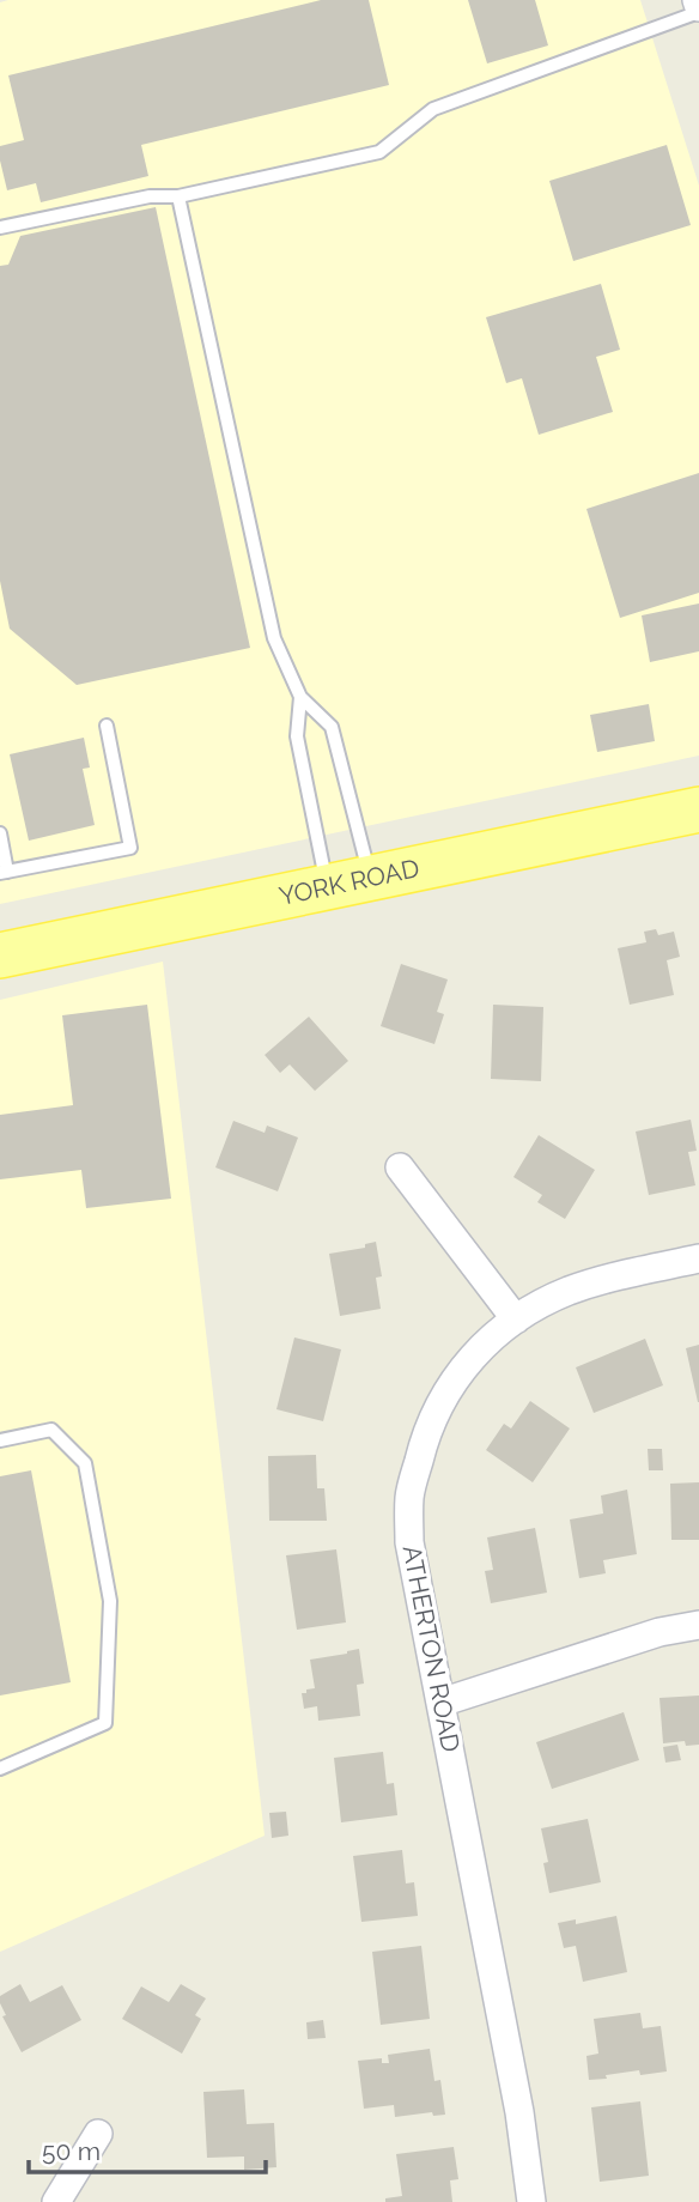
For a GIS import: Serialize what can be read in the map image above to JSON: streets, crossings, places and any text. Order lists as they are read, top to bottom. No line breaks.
{"streets":{"main road":["YORK ROAD"],"street":["ATHERTON ROAD"]},"scale_bar":"50 m"}
